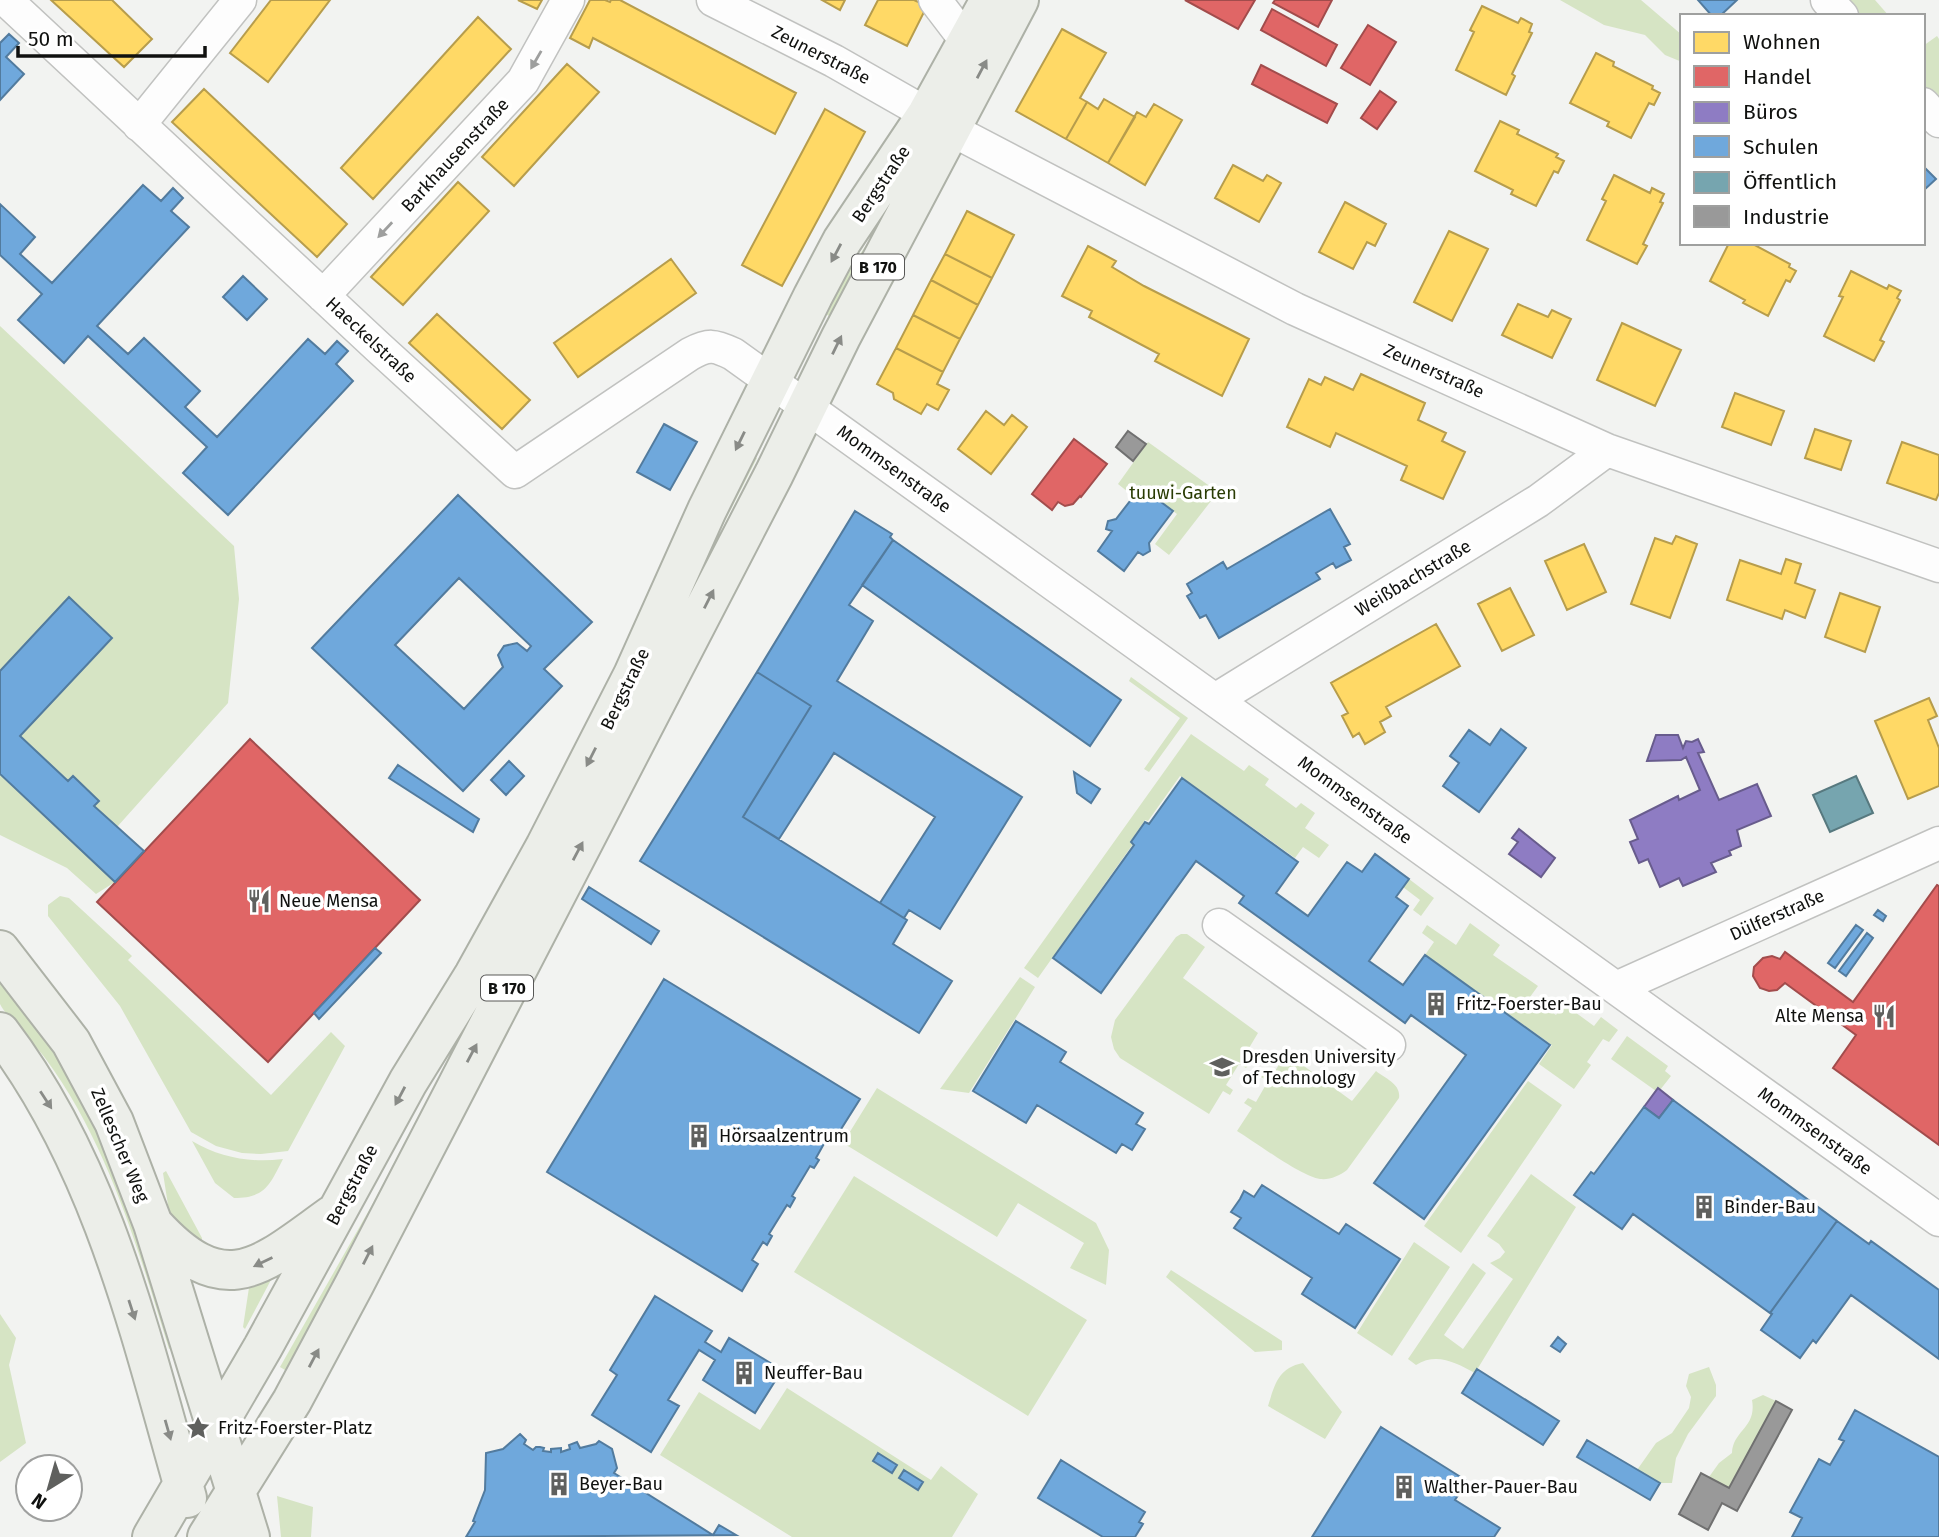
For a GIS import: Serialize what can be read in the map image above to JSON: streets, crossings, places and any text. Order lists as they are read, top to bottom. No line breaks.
{"streets":{"main road":["Bergstraße","B 170","Zellescher Weg"],"street":["Zeunerstraße","Barkhausenstraße","Haeckelstraße","Mommsenstraße","Weißbachstraße","Dülferstraße"]},"crossings":[["Zeunerstraße","Bergstraße"],["Zeunerstraße","B 170"],["Zeunerstraße","Weißbachstraße"],["Barkhausenstraße","Haeckelstraße"],["Bergstraße","B 170"],["Bergstraße","Haeckelstraße"],["Bergstraße","Mommsenstraße"],["Bergstraße","Zellescher Weg"],["B 170","Mommsenstraße"],["B 170","Zellescher Weg"],["Haeckelstraße","Mommsenstraße"],["Mommsenstraße","Weißbachstraße"],["Mommsenstraße","Dülferstraße"]],"parks":["tuuwi-Garten"],"places":{"restaurant":["Neue Mensa","Alte Mensa"],"building":["Fritz-Foerster-Bau","Hörsaalzentrum","Binder-Bau","Neuffer-Bau","Beyer-Bau","Walther-Pauer-Bau"],"school or university":["Dresden University of Technology"],"place":["Fritz-Foerster-Platz"]},"legend":["Wohnen","Handel","Büros","Schulen","Öffentlich","Industrie"],"scale_bar":"50 m","north":"bottom left"}
